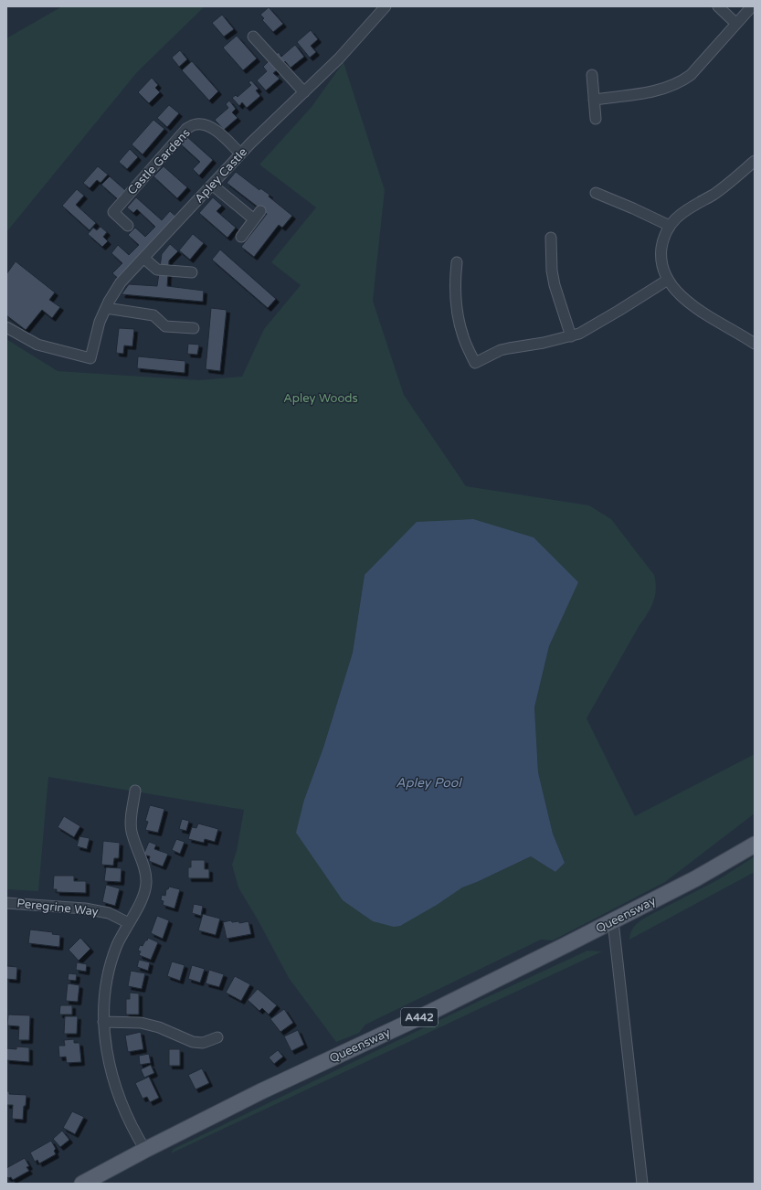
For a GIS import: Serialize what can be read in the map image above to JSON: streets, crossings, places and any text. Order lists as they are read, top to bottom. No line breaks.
{"streets":{"main road":["Queensway","A442"],"street":["Castle Gardens","Apley Castle","Peregrine Way"]},"crossings":[["Castle Gardens","Apley Castle"]],"water":["Apley Pool"],"parks":["Apley Woods"]}
